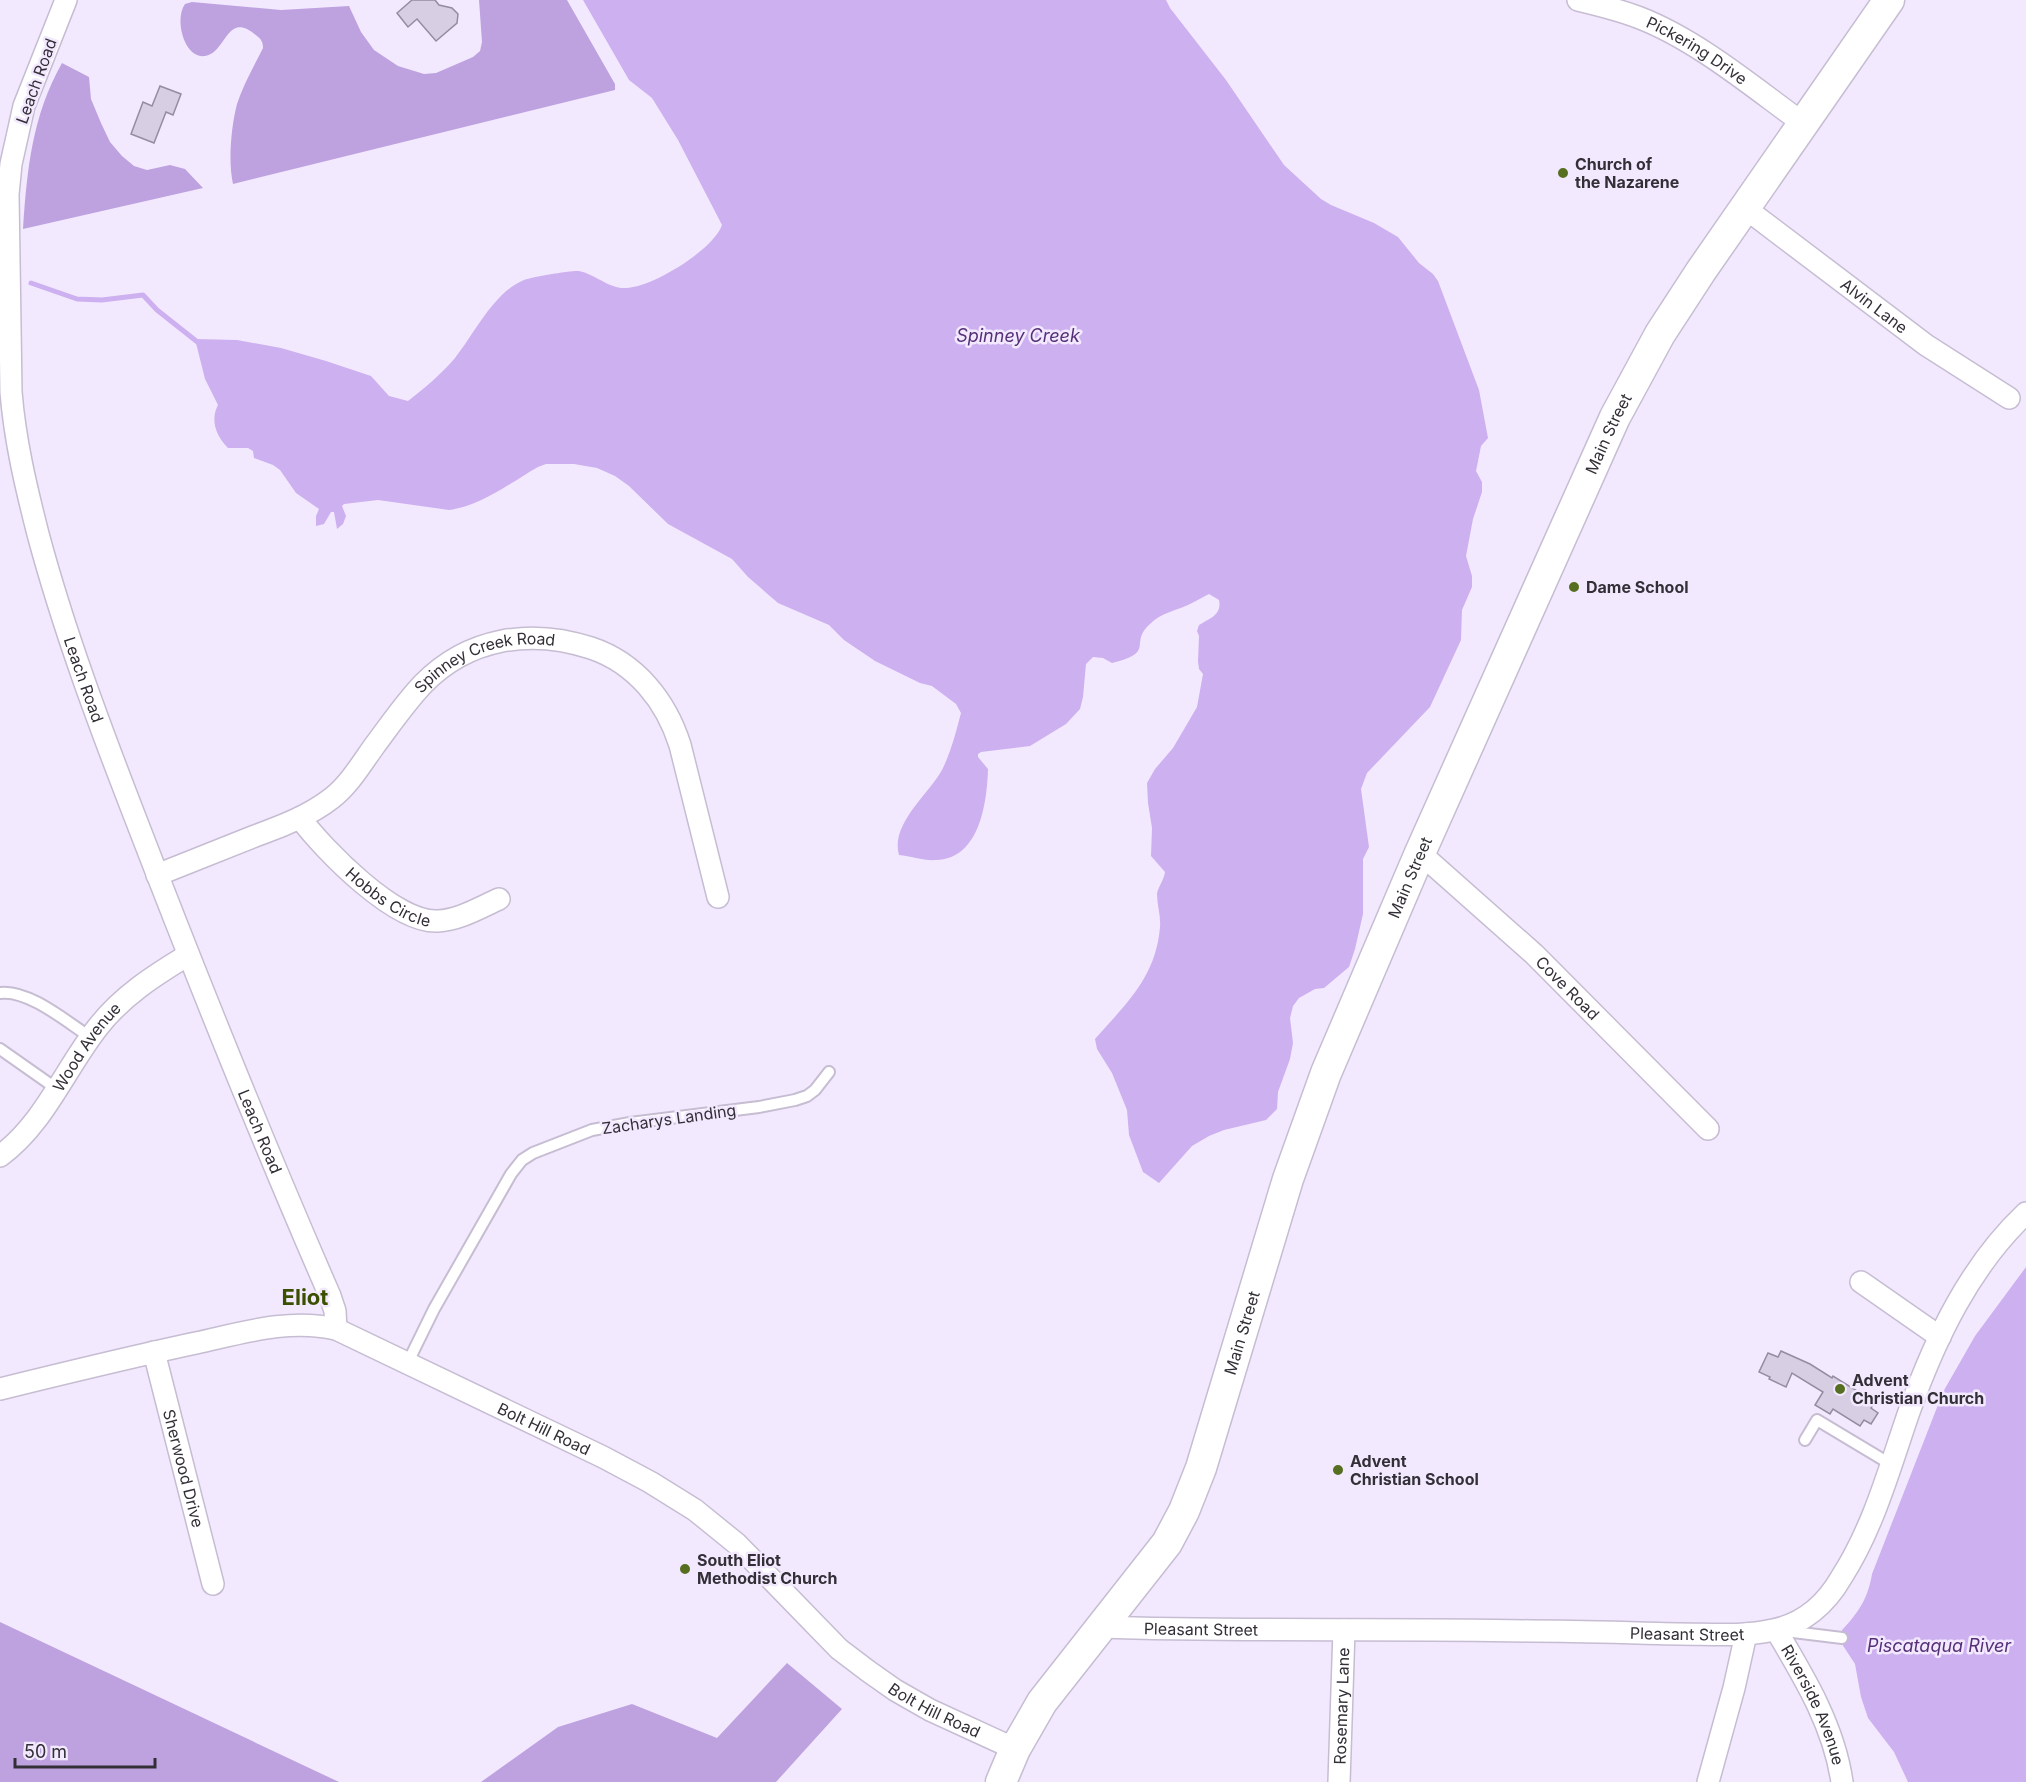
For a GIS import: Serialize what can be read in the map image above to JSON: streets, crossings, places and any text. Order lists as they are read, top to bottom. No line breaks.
{"streets":{"main road":["Main Street"],"street":["Pickering Drive","Leach Road","Alvin Lane","Spinney Creek Road","Hobbs Circle","Cove Road","Wood Avenue","Bolt Hill Road","Sherwood Drive","Pleasant Street","Riverside Avenue","Rosemary Lane"],"lane":["Zacharys Landing"]},"crossings":[["Pickering Drive","Main Street"],["Leach Road","Spinney Creek Road"],["Leach Road","Wood Avenue"],["Leach Road","Bolt Hill Road"],["Alvin Lane","Main Street"],["Main Street","Cove Road"],["Main Street","Bolt Hill Road"],["Main Street","Pleasant Street"],["Spinney Creek Road","Hobbs Circle"],["Zacharys Landing","Bolt Hill Road"],["Bolt Hill Road","Sherwood Drive"],["Pleasant Street","Riverside Avenue"],["Pleasant Street","Rosemary Lane"]],"districts":["Eliot"],"water":["Spinney Creek","Piscataqua River"],"places":["Church of the Nazarene","Dame School","Advent Christian Church","Advent Christian School","South Eliot Methodist Church"],"scale_bar":"50 m"}
